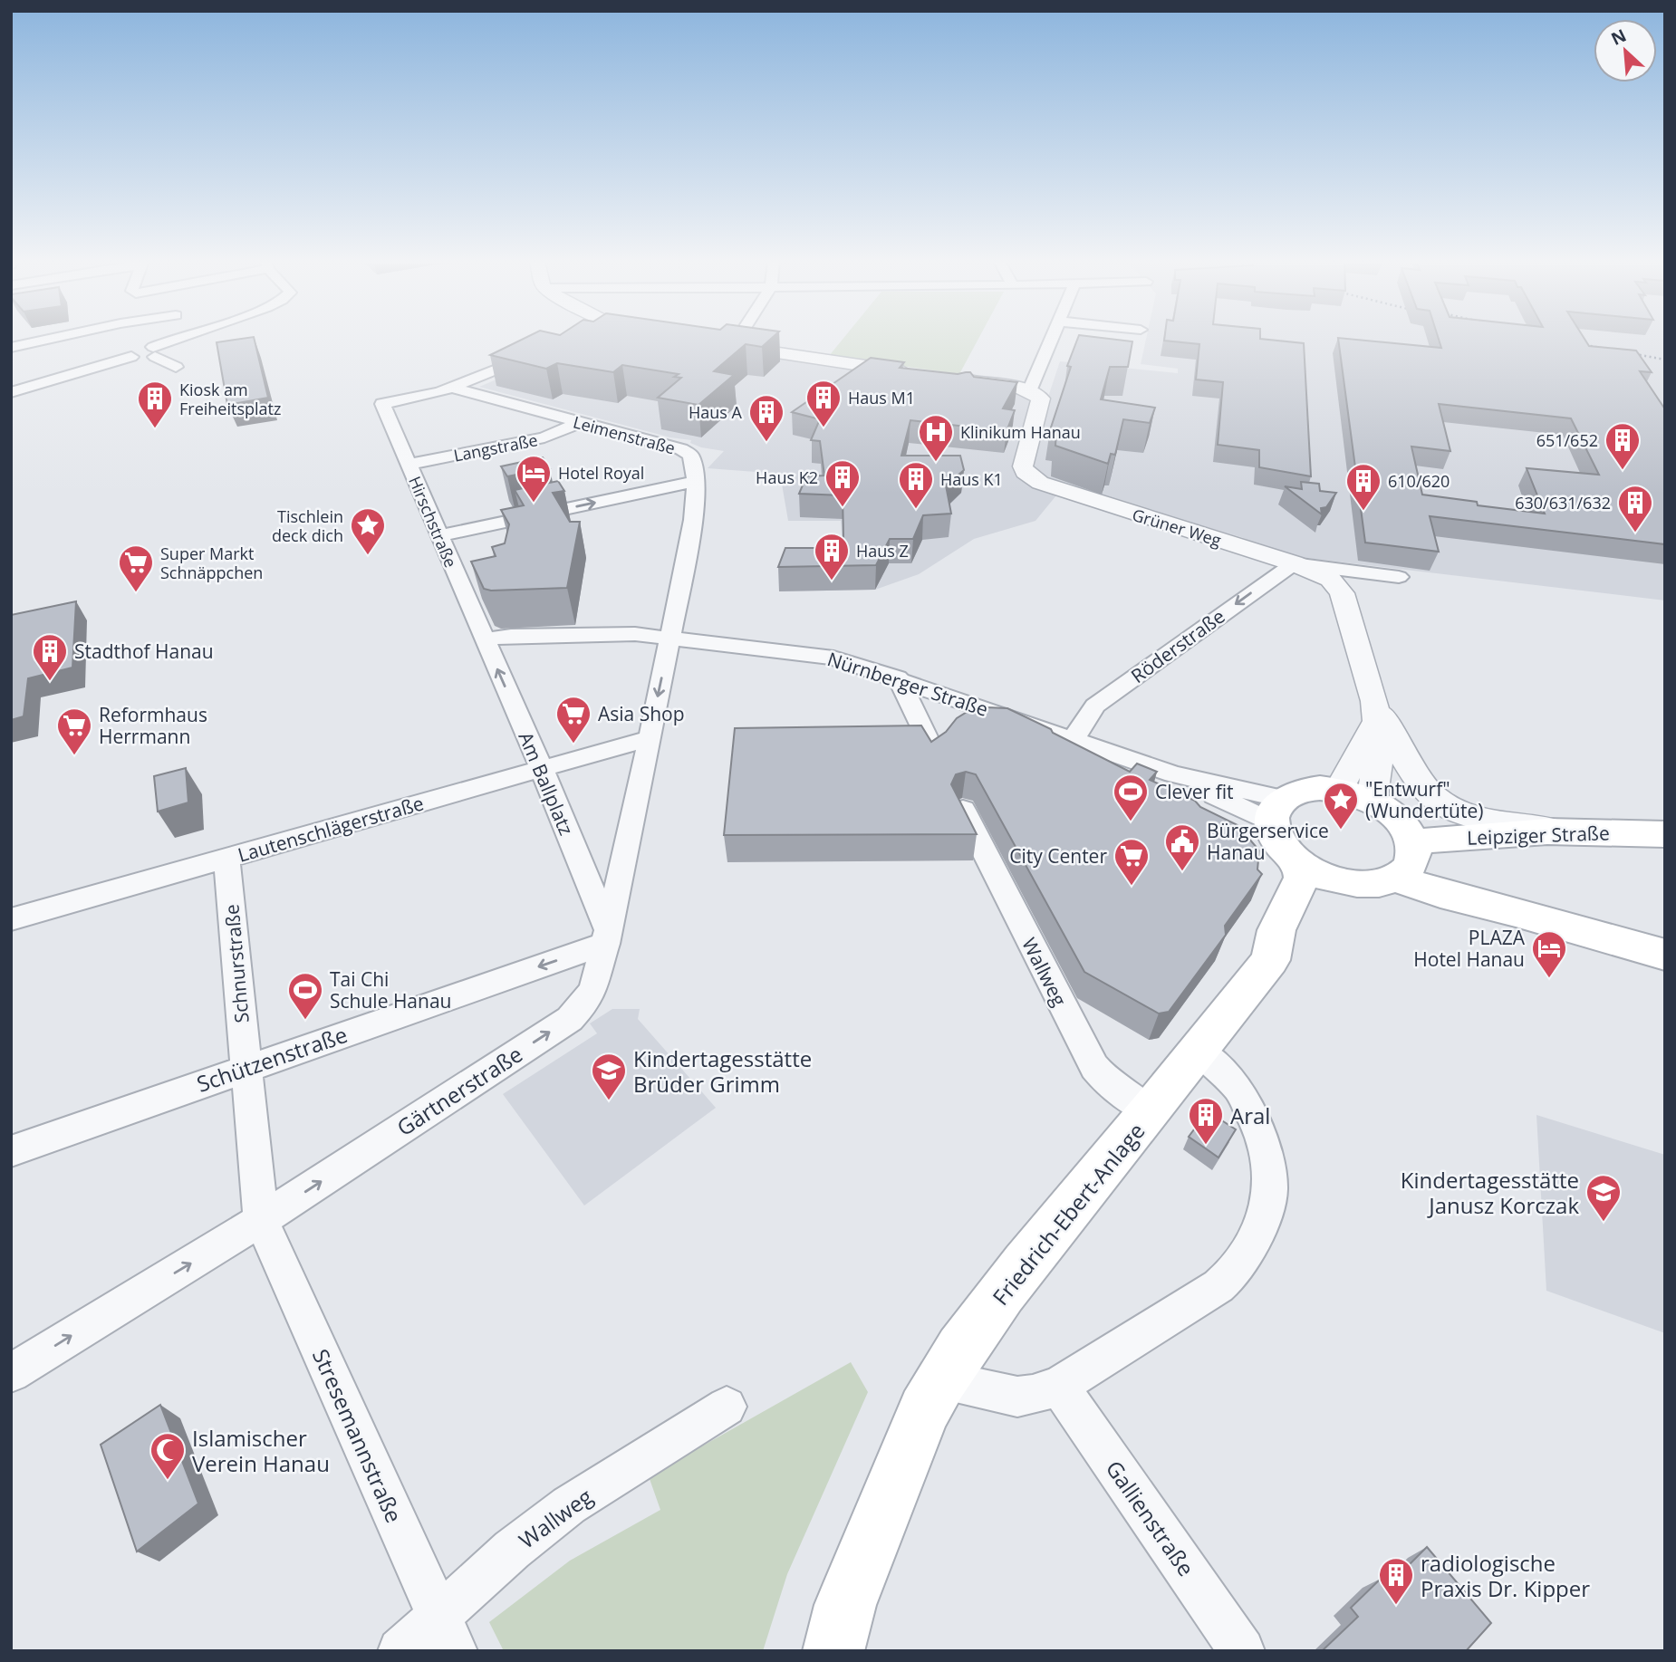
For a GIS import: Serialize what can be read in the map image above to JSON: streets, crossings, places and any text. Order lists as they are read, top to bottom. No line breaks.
{"streets":{"main road":["Leipziger Straße","Friedrich-Ebert-Anlage"],"street":["Leimenstraße","Langstraße","Hirschstraße","Grüner Weg","Röderstraße","Nürnberger Straße","Am Ballplatz","Lautenschlägerstraße","Schnurstraße","Wallweg","Schützenstraße","Gärtnerstraße","Stresemannstraße","Gallienstraße"]},"crossings":[["Leimenstraße","Langstraße"],["Leimenstraße","Hirschstraße"],["Leimenstraße","Nürnberger Straße"],["Leimenstraße","Gärtnerstraße"],["Langstraße","Hirschstraße"],["Hirschstraße","Nürnberger Straße"],["Hirschstraße","Am Ballplatz"],["Grüner Weg","Röderstraße"],["Röderstraße","Nürnberger Straße"],["Nürnberger Straße","Am Ballplatz"],["Nürnberger Straße","Leipziger Straße"],["Nürnberger Straße","Gärtnerstraße"],["Nürnberger Straße","Friedrich-Ebert-Anlage"],["Am Ballplatz","Lautenschlägerstraße"],["Am Ballplatz","Schützenstraße"],["Am Ballplatz","Gärtnerstraße"],["Lautenschlägerstraße","Schnurstraße"],["Lautenschlägerstraße","Gärtnerstraße"],["Leipziger Straße","Friedrich-Ebert-Anlage"],["Schnurstraße","Schützenstraße"],["Schnurstraße","Gärtnerstraße"],["Schnurstraße","Stresemannstraße"],["Wallweg","Friedrich-Ebert-Anlage"],["Wallweg","Stresemannstraße"],["Schützenstraße","Gärtnerstraße"],["Gärtnerstraße","Stresemannstraße"]],"one_way":["Röderstraße","Am Ballplatz","Schützenstraße"],"places":{"building":["Haus M1","Kiosk am Freiheitsplatz","Haus A","651/652","Haus K2","Haus K1","610/620","630/631/632","Haus Z","Stadthof Hanau","Aral","radiologische Praxis Dr. Kipper"],"hospital":["Klinikum Hanau"],"hotel":["Hotel Royal","PLAZA Hotel Hanau"],"place":["Tischlein deck dich","\"Entwurf\" (Wundertüte)"],"supermarket":["Super Markt Schnäppchen","Asia Shop","Reformhaus Herrmann","City Center"],"sports":["Clever fit","Tai Chi Schule Hanau"],"public building":["Bürgerservice Hanau"],"school or university":["Kindertagesstätte Brüder Grimm","Kindertagesstätte Janusz Korczak"],"mosque":["Islamischer Verein Hanau"]},"north":"top left"}
